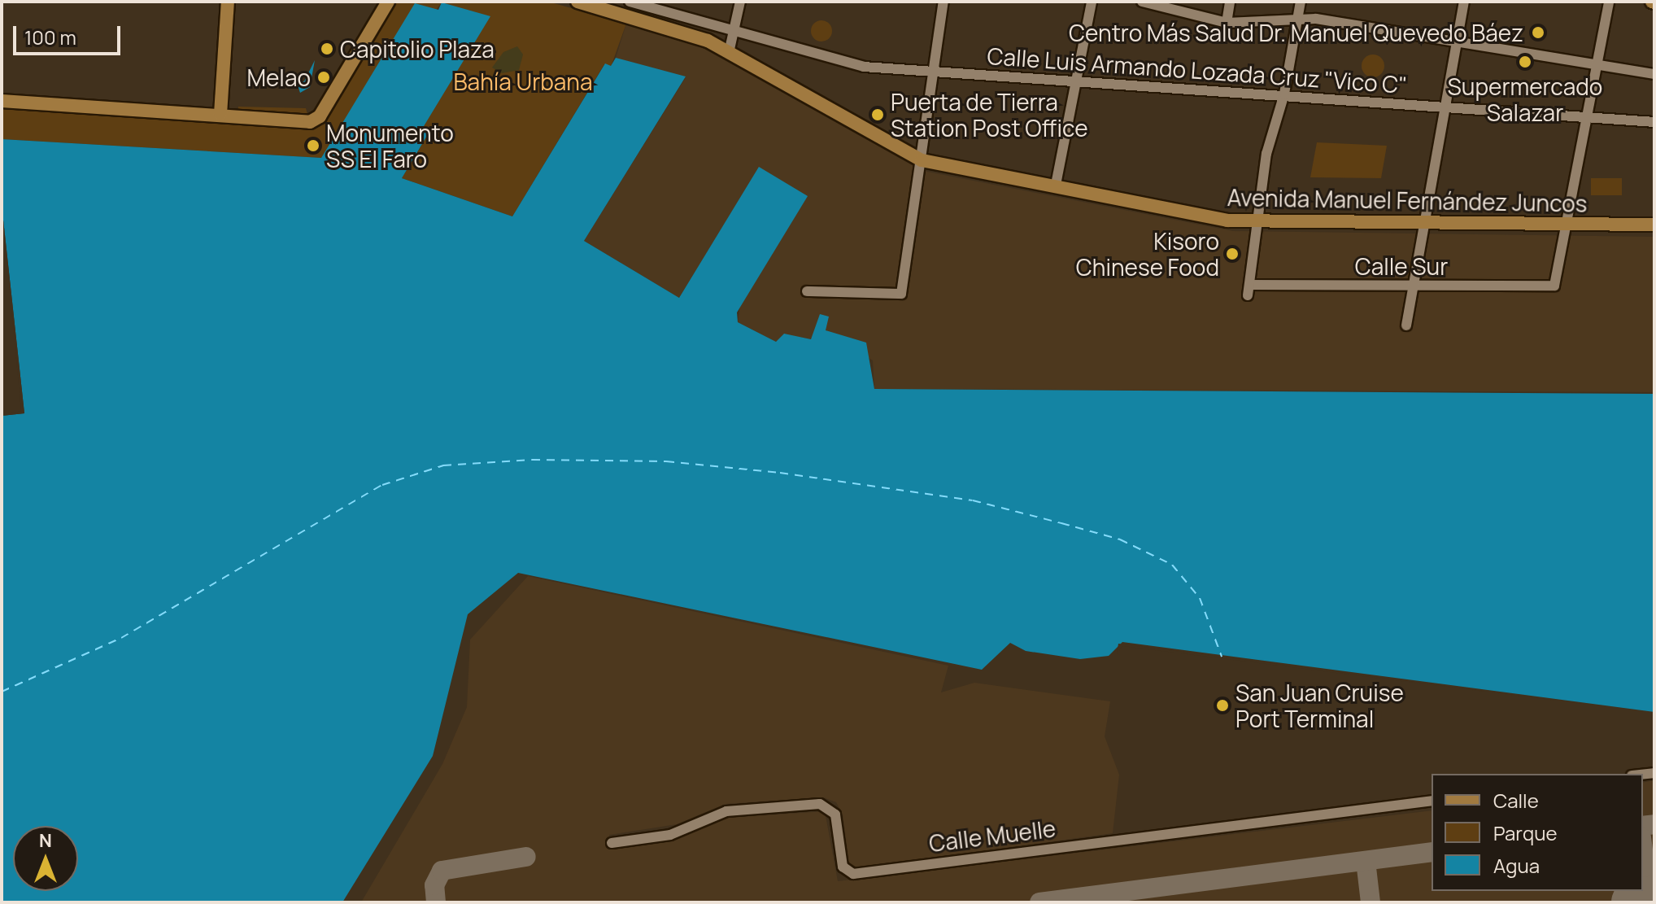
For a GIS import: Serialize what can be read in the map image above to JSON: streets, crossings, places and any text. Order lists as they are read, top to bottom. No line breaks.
{"streets":{"main road":["Avenida Manuel Fernández Juncos"],"street":["Calle Luis Armando Lozada Cruz \"Vico C\"","Calle Sur","Calle Muelle"]},"crossings":[["Avenida Manuel Fernández Juncos","Calle Sur"]],"parks":["Bahía Urbana"],"places":["Centro Más Salud Dr. Manuel Quevedo Báez","Capitolio Plaza","Supermercado Salazar","Melao","Puerta de Tierra Station Post Office","Monumento SS El Faro","Kisoro Chinese Food","San Juan Cruise Port Terminal"],"legend":["Calle","Parque","Agua"],"scale_bar":"100 m","north":"top"}
